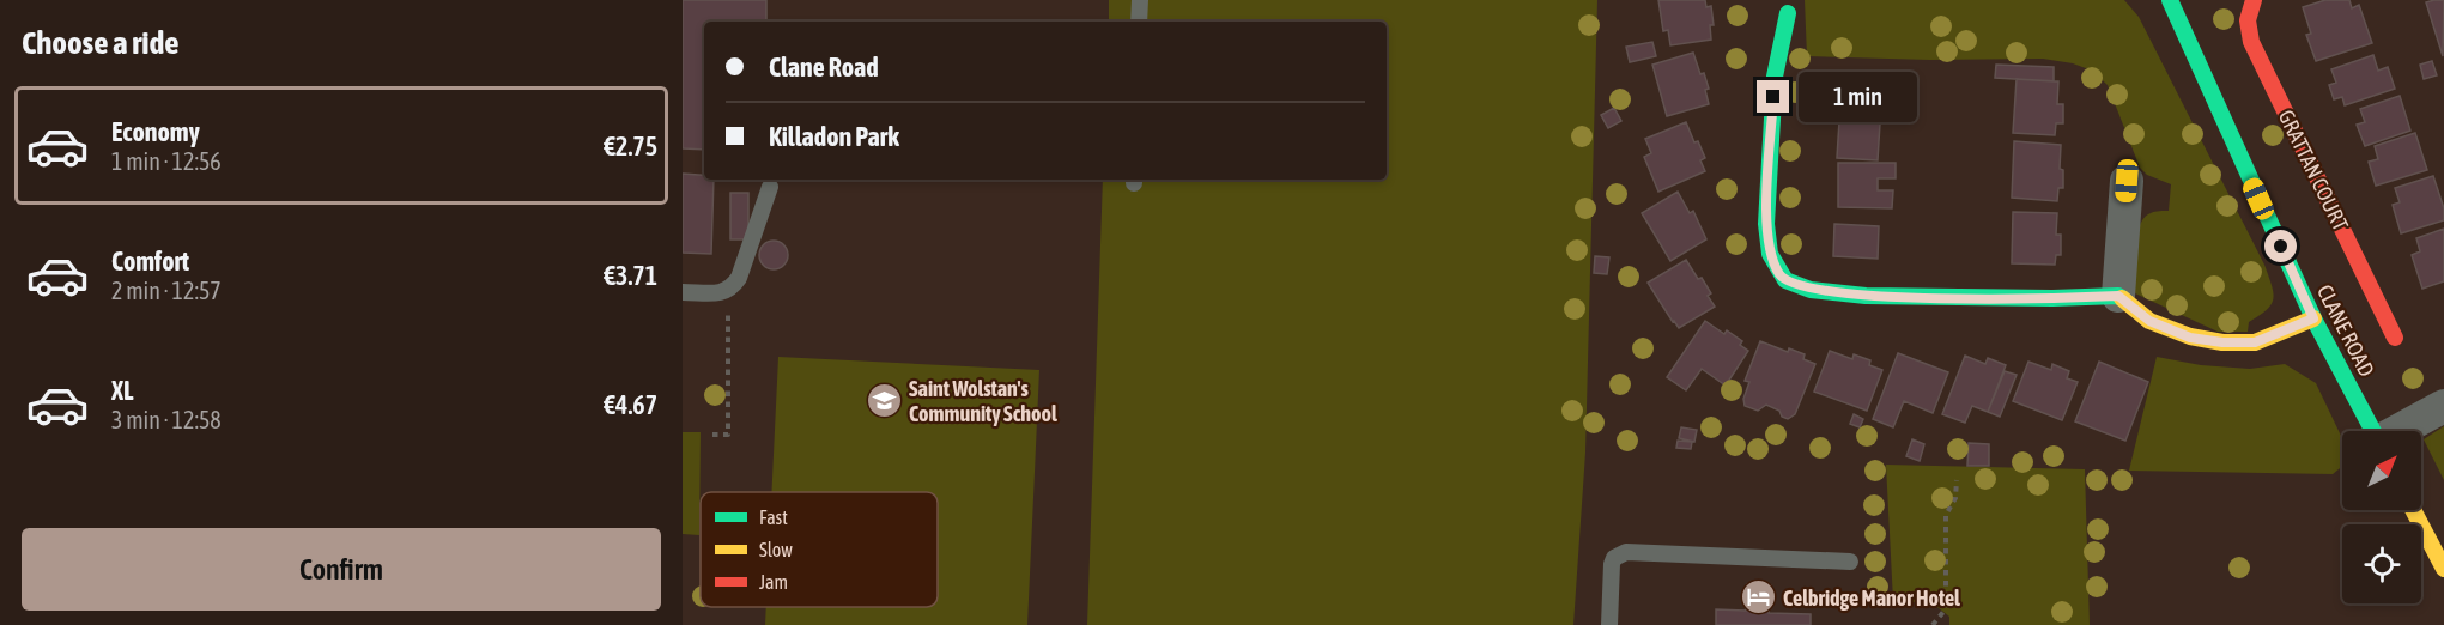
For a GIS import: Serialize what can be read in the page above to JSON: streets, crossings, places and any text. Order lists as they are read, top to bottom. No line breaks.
{"streets":{"street":["GRATTAN COURT","CLANE ROAD"]},"places":{"school or university":["Saint Wolstan's Community School"],"hotel":["Celbridge Manor Hotel"]},"legend":["Fast","Slow","Jam"],"north":"top right","page":{"heading":"Choose a ride","banner":["Clane Road","Killadon Park"],"bubble":"1 min","list":[{"name":"Economy","note":"1 min · 12:56","value":"€2.75"},{"name":"Comfort","note":"2 min · 12:57","value":"€3.71"},{"name":"XL","note":"3 min · 12:58","value":"€4.67"}],"buttons":"Confirm"}}
